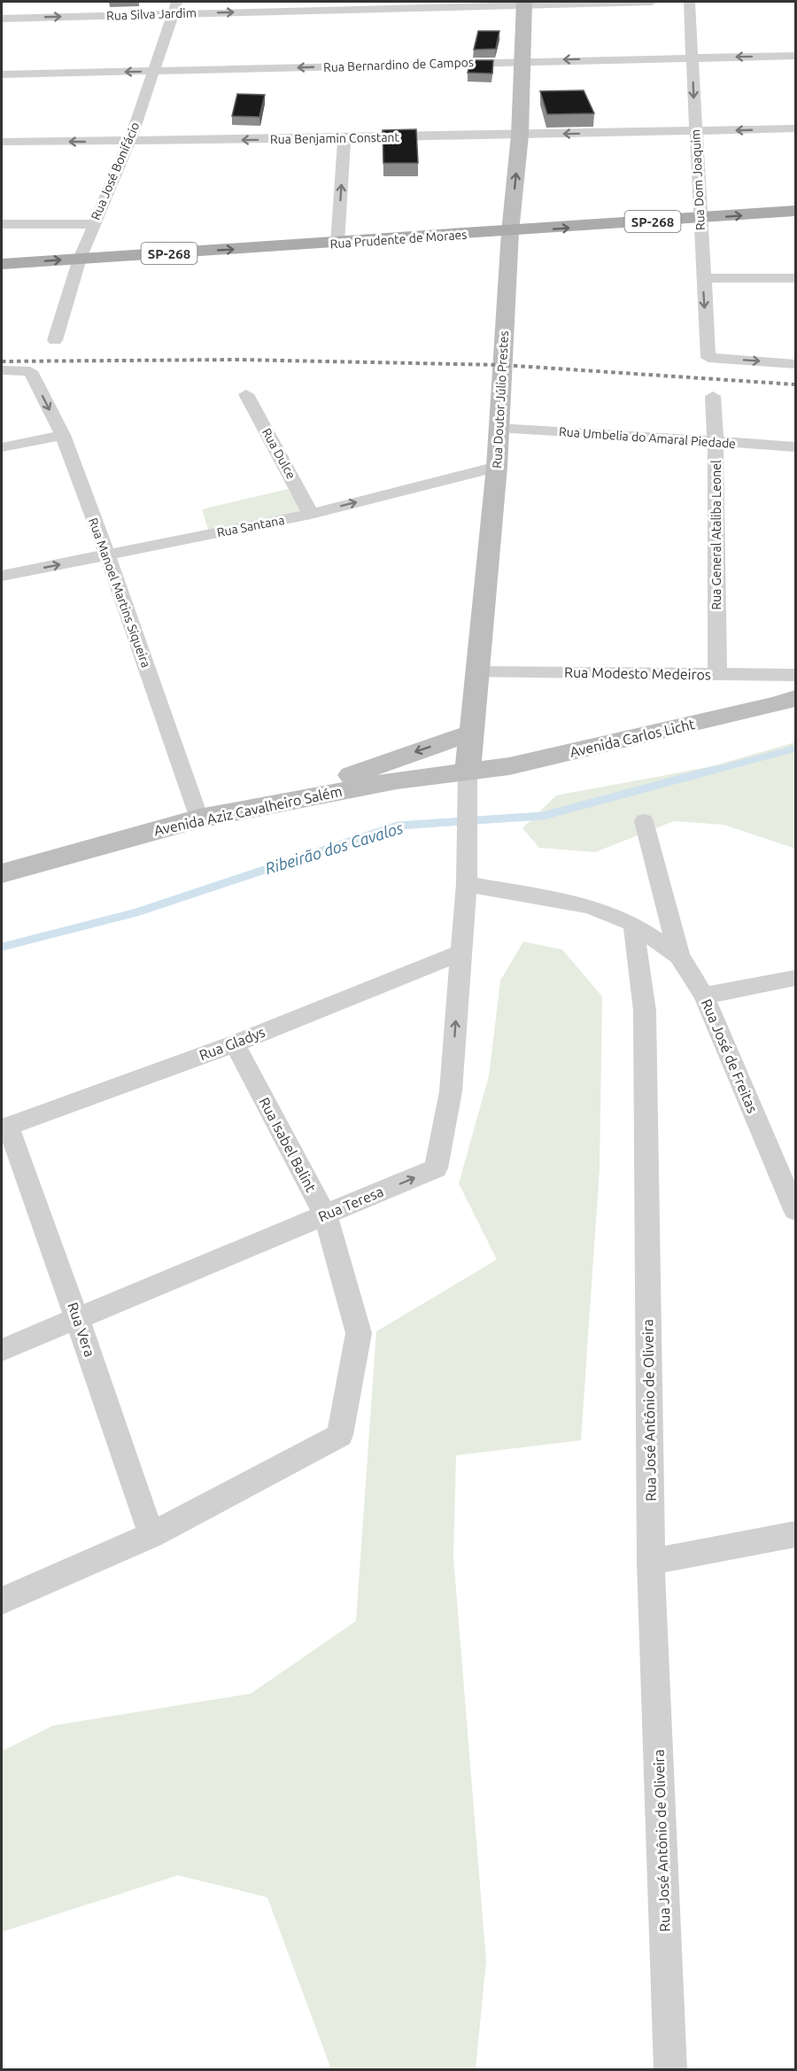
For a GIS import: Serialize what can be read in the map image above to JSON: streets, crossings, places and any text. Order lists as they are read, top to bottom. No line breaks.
{"streets":{"main road":["SP-268","Rua Prudente de Moraes","Rua Doutor Júlio Prestes","Avenida Carlos Licht","Avenida Aziz Cavalheiro Salém"],"street":["Rua Silva Jardim","Rua Bernardino de Campos","Rua Benjamin Constant","Rua José Bonifácio","Rua Dom Joaquim","Rua Umbelia do Amaral Piedade","Rua Dulce","Rua Santana","Rua General Ataliba Leonel","Rua Manoel Martins Siqueira","Rua Modesto Medeiros","Rua Gladys","Rua José de Freitas","Rua Isabel Balint","Rua Teresa","Rua Vera","Rua José Antônio de Oliveira"]},"crossings":[["Rua Silva Jardim","Rua José Bonifácio"],["Rua Silva Jardim","Rua Doutor Júlio Prestes"],["Rua Bernardino de Campos","Rua José Bonifácio"],["Rua Bernardino de Campos","Rua Dom Joaquim"],["Rua Bernardino de Campos","Rua Doutor Júlio Prestes"],["Rua Benjamin Constant","Rua José Bonifácio"],["Rua Benjamin Constant","Rua Dom Joaquim"],["Rua Benjamin Constant","Rua Doutor Júlio Prestes"],["Rua José Bonifácio","Rua Prudente de Moraes"],["Rua Dom Joaquim","Rua Prudente de Moraes"],["Rua Prudente de Moraes","Rua Doutor Júlio Prestes"],["Rua Doutor Júlio Prestes","Rua Umbelia do Amaral Piedade"],["Rua Doutor Júlio Prestes","Rua Santana"],["Rua Doutor Júlio Prestes","Rua Modesto Medeiros"],["Rua Doutor Júlio Prestes","Avenida Carlos Licht"],["Rua Doutor Júlio Prestes","Avenida Aziz Cavalheiro Salém"],["Rua Doutor Júlio Prestes","Rua Teresa"],["Rua Umbelia do Amaral Piedade","Rua General Ataliba Leonel"],["Rua Dulce","Rua Santana"],["Rua Santana","Rua Manoel Martins Siqueira"],["Rua General Ataliba Leonel","Rua Modesto Medeiros"],["Rua Manoel Martins Siqueira","Avenida Aziz Cavalheiro Salém"],["Avenida Carlos Licht","Avenida Aziz Cavalheiro Salém"],["Avenida Carlos Licht","Rua Teresa"],["Avenida Aziz Cavalheiro Salém","Rua Teresa"],["Rua Gladys","Rua Isabel Balint"],["Rua Gladys","Rua Teresa"],["Rua Gladys","Rua Vera"],["Rua José de Freitas","Rua José Antônio de Oliveira"],["Rua Isabel Balint","Rua Teresa"],["Rua Isabel Balint","Rua Vera"],["Rua Teresa","Rua Vera"]],"one_way":["Rua Silva Jardim","Rua Bernardino de Campos","Rua Benjamin Constant","Rua Prudente de Moraes","Rua Santana"],"water":["Ribeirão dos Cavalos"]}
